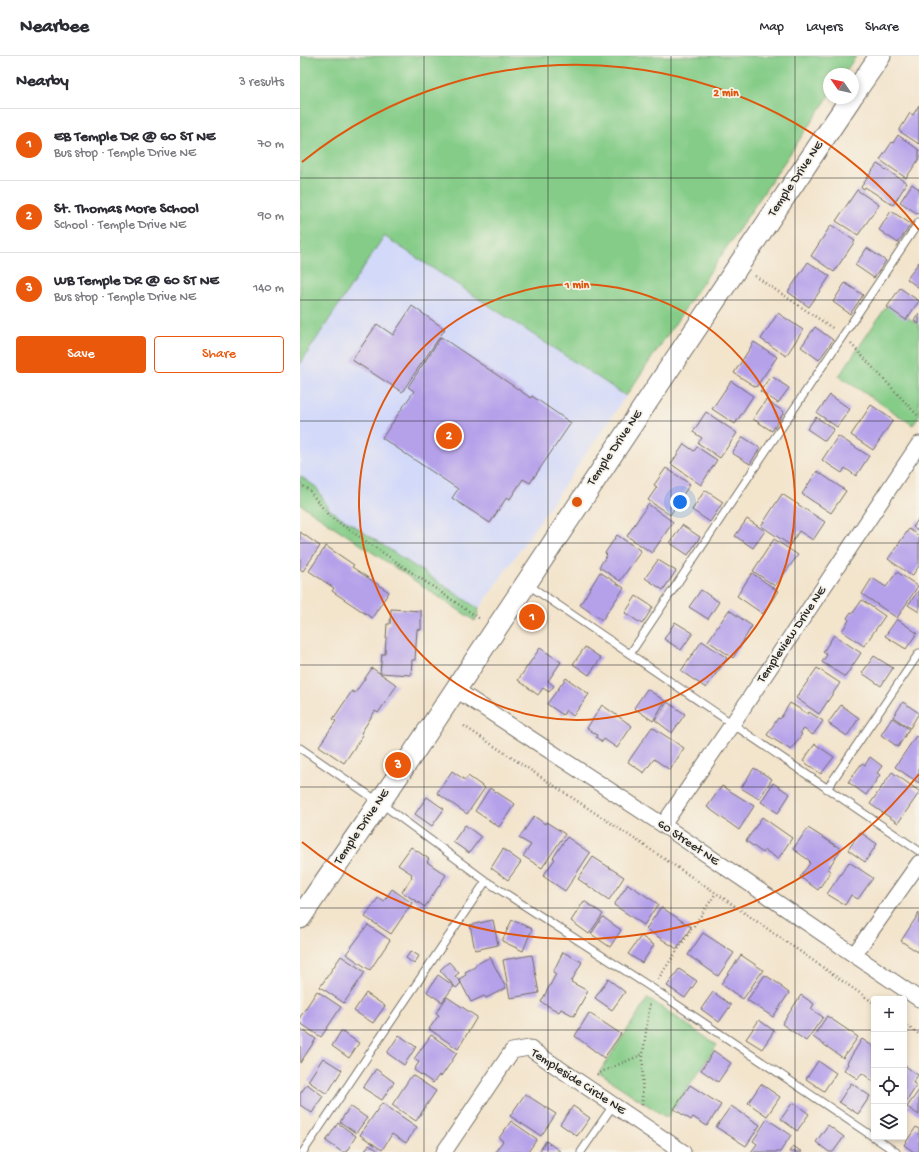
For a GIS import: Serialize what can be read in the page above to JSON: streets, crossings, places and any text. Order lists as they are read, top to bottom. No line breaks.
{"streets":{"street":["Temple Drive NE","Templeview Drive NE","60 Street NE","Templeside Circle NE"]},"crossings":[["Temple Drive NE","60 Street NE"],["Templeview Drive NE","60 Street NE"]],"north":"top left","page":{"header":"Nearbee","nav":["Map","Layers","Share"],"heading":["Nearby","3 results"],"list":[{"mark":"1","name":"EB Temple DR @ 60 ST NE","note":"Bus stop · Temple Drive NE","value":"70 m"},{"mark":"2","name":"St. Thomas More School","note":"School · Temple Drive NE","value":"90 m"},{"mark":"3","name":"WB Temple DR @ 60 ST NE","note":"Bus stop · Temple Drive NE","value":"140 m"}],"buttons":["Save","Share"],"pins":["2","1","3"],"map_buttons":["+","−"]},"rings":["2 min","1 min"]}
